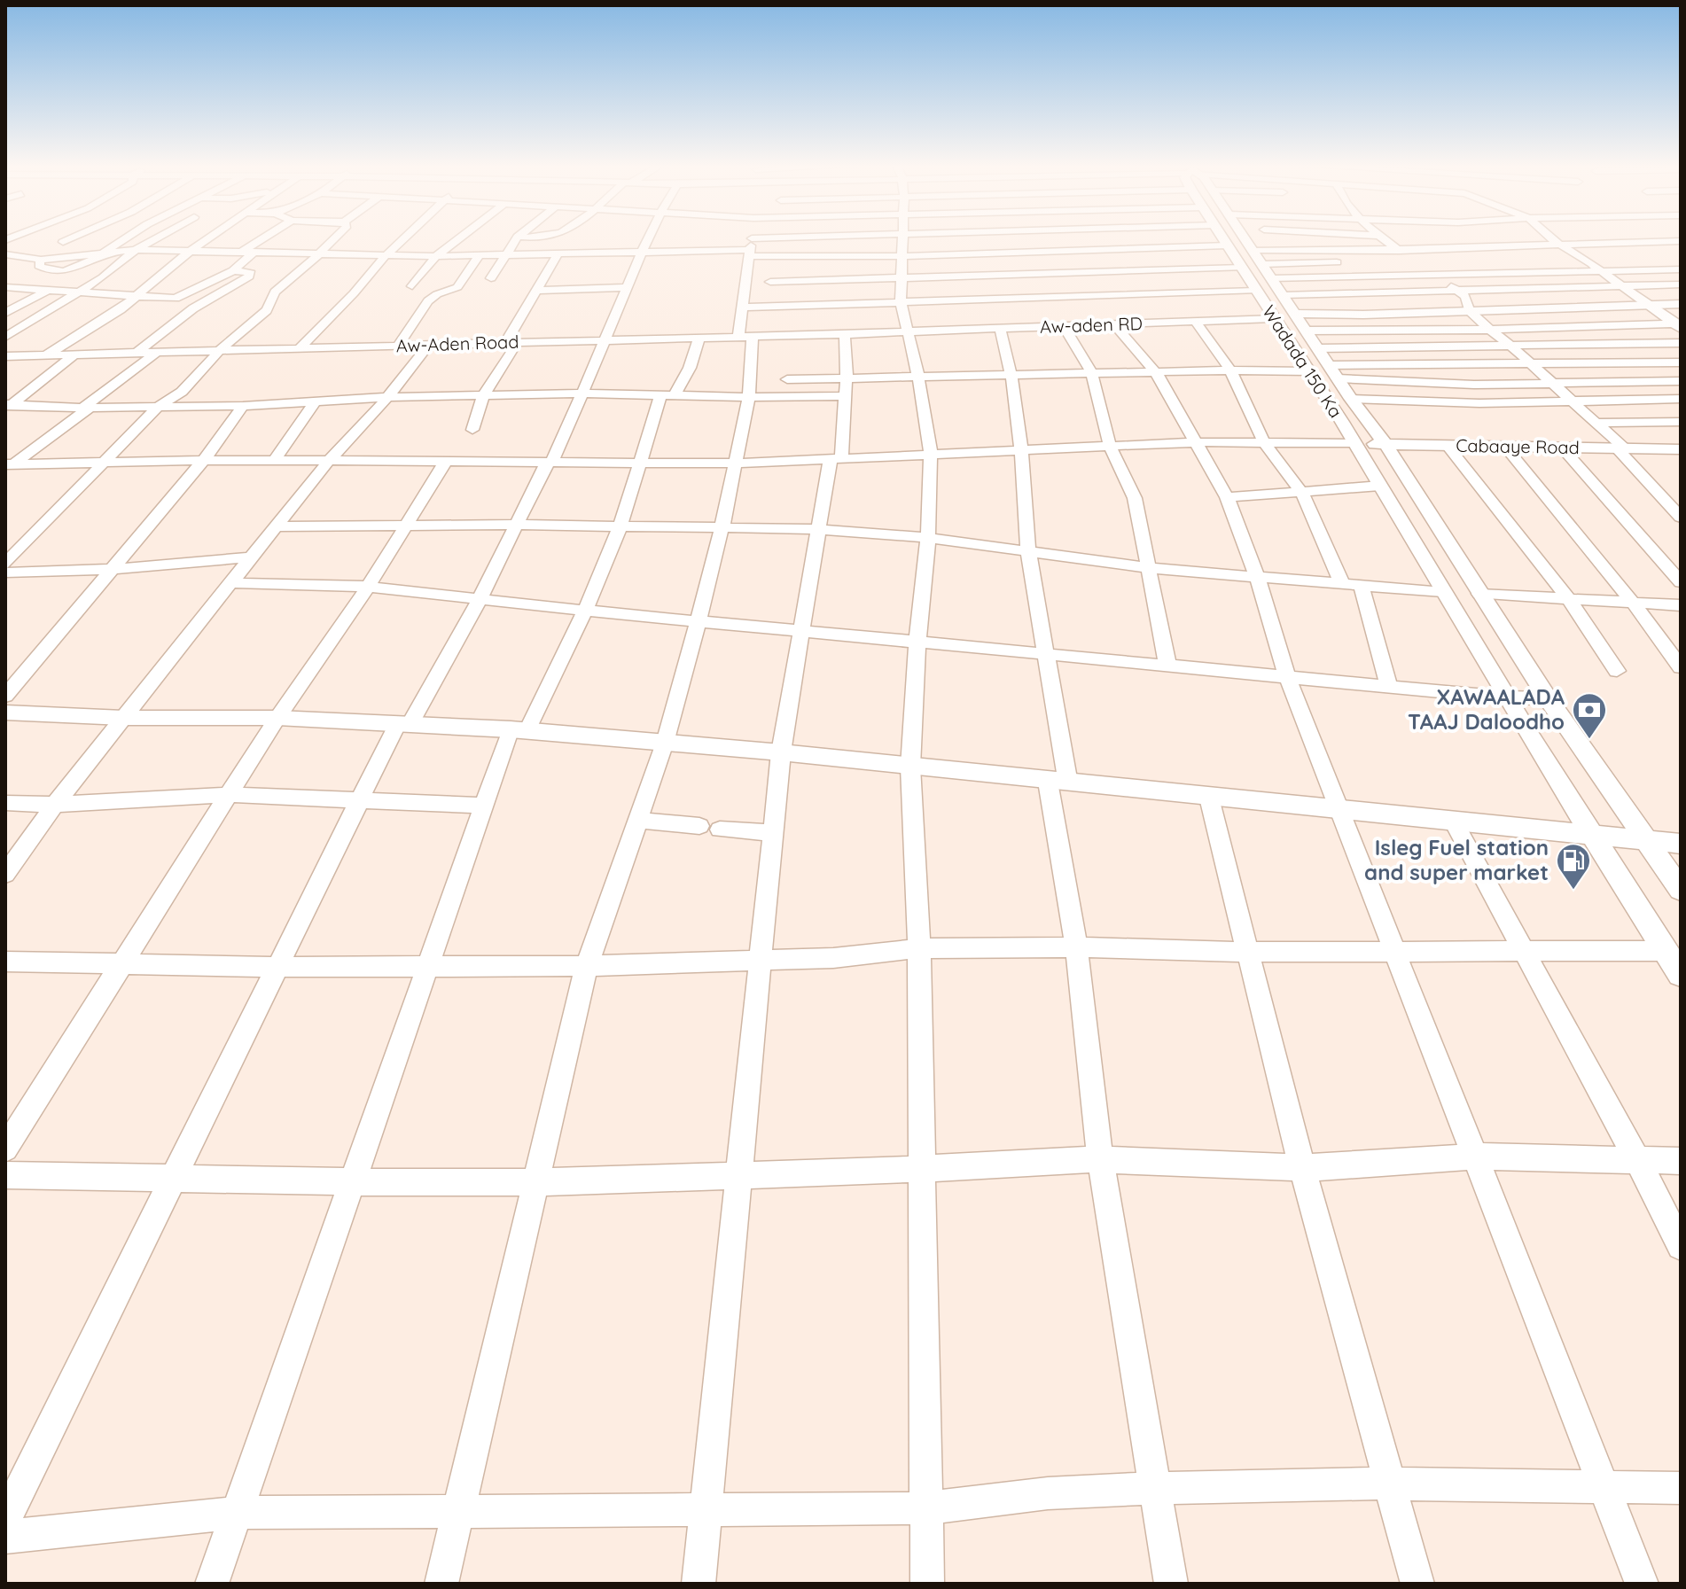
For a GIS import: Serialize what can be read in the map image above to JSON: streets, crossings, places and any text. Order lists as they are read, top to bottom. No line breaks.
{"streets":{"street":["Aw-aden RD","Aw-Aden Road","Wadada 150 Ka","Cabaaye Road"]},"crossings":[["Aw-aden RD","Aw-Aden Road"],["Aw-aden RD","Wadada 150 Ka"],["Wadada 150 Ka","Cabaaye Road"]],"places":{"bank":["XAWAALADA TAAJ Daloodho"],"fuel station":["Isleg Fuel station and super market"]}}
